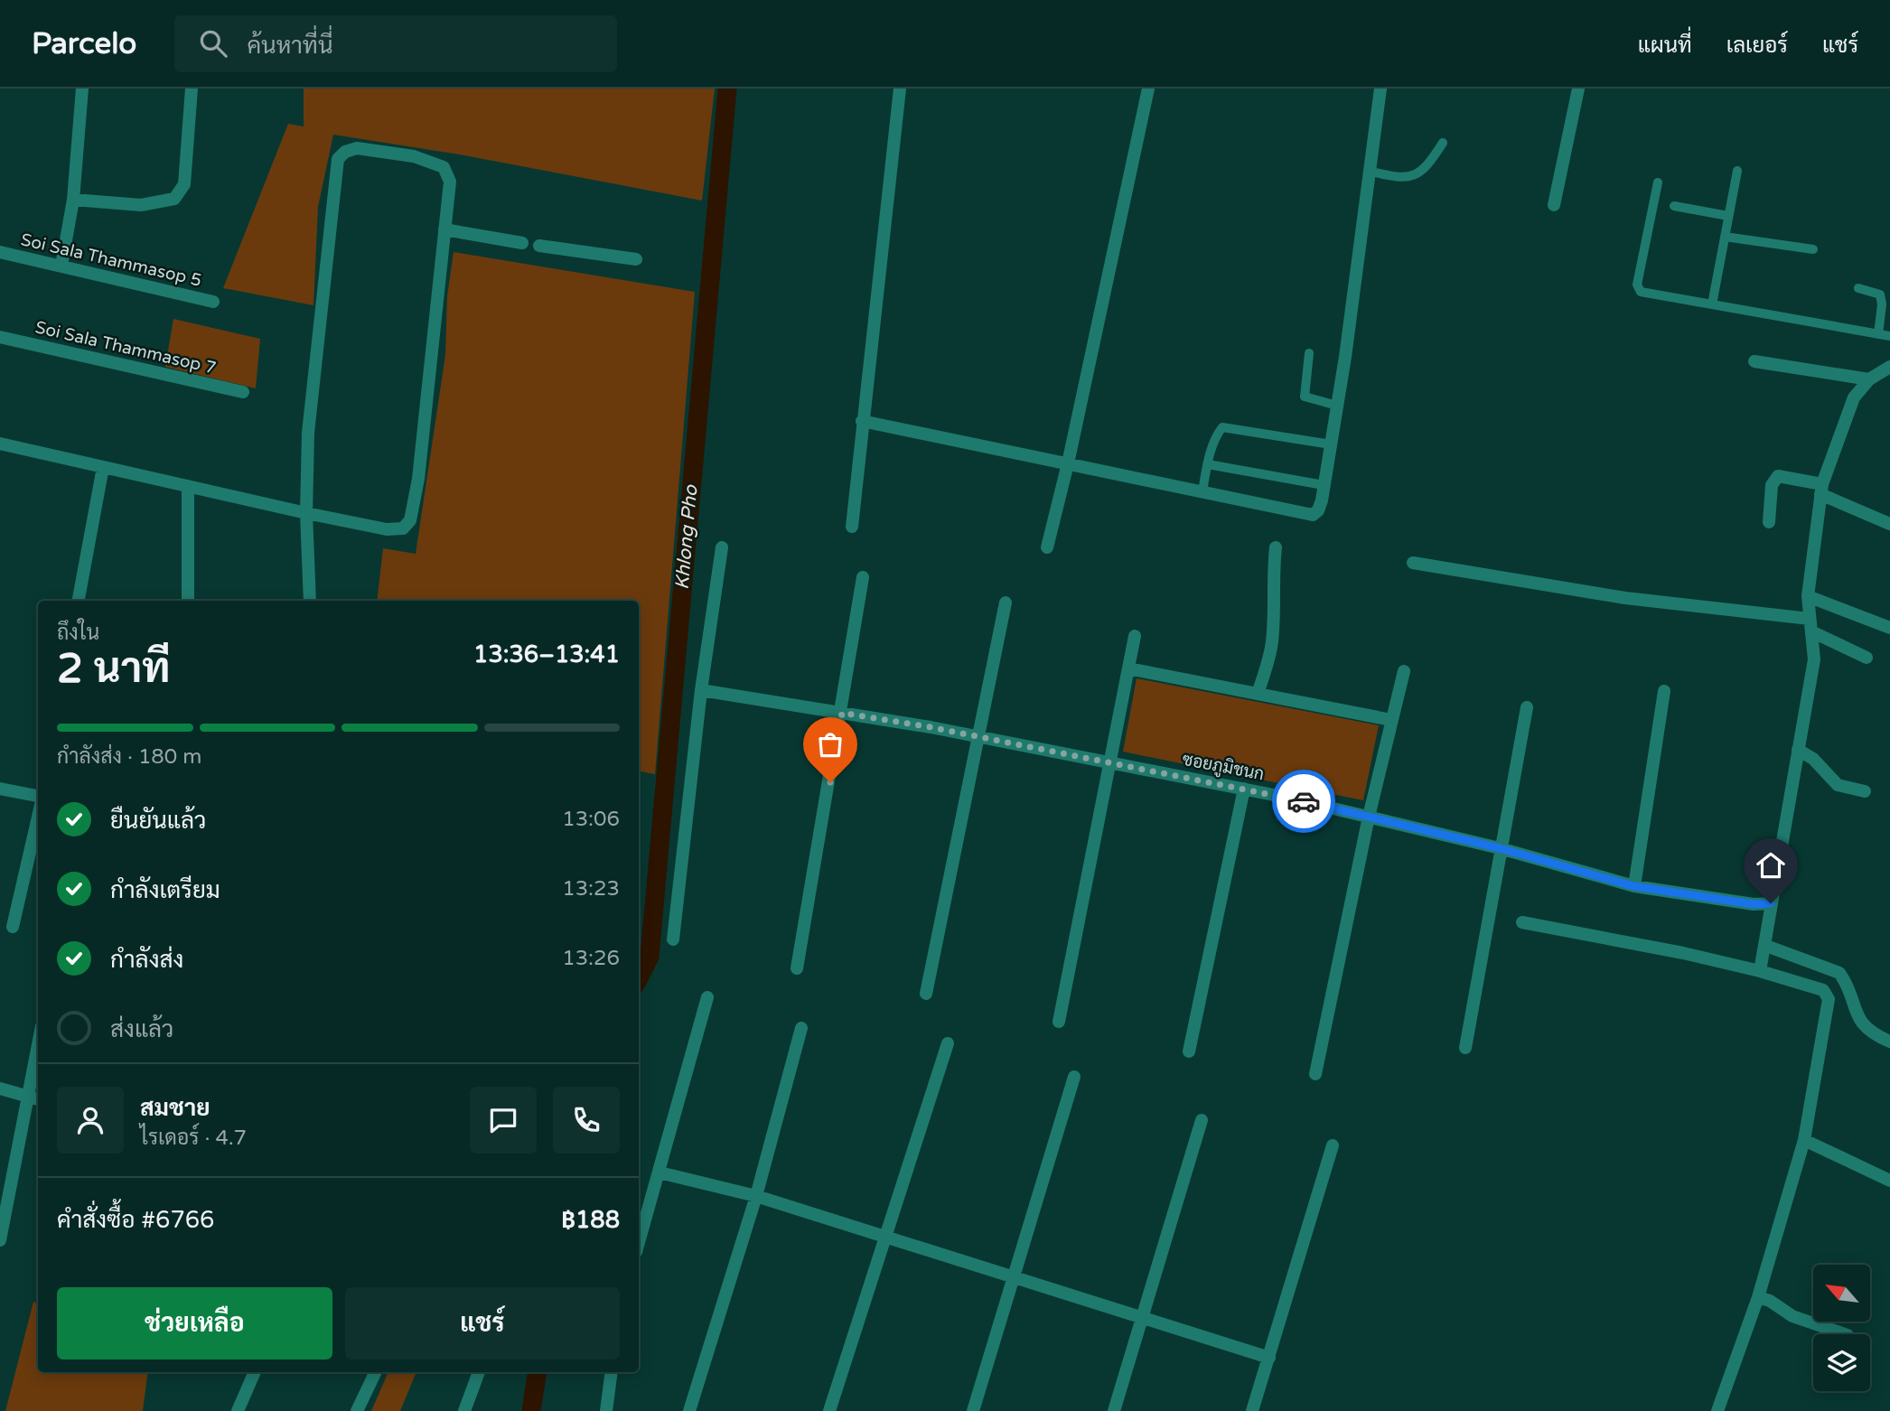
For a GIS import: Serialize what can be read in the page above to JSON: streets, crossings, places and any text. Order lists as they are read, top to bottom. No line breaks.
{"streets":{"street":["Soi Sala Thammasop 5","Soi Sala Thammasop 7","ซอยภูมิชนก"]},"water":["Khlong Pho"],"north":"top left","page":{"header":"Parcelo","search":"ค้นหาที่นี่","nav":["แผนที่","เลเยอร์","แชร์"],"heading":["2 นาที","ถึงใน","13:36–13:41"],"panel":["สมชาย","ไรเดอร์ · 4.7","คำสั่งซื้อ #6766","฿188"],"bar":"กำลังส่ง · 180 m","list":[["ยืนยันแล้ว","13:06"],["กำลังเตรียม","13:23"],["กำลังส่ง","13:26"],"ส่งแล้ว"],"buttons":["ช่วยเหลือ","แชร์"]}}
